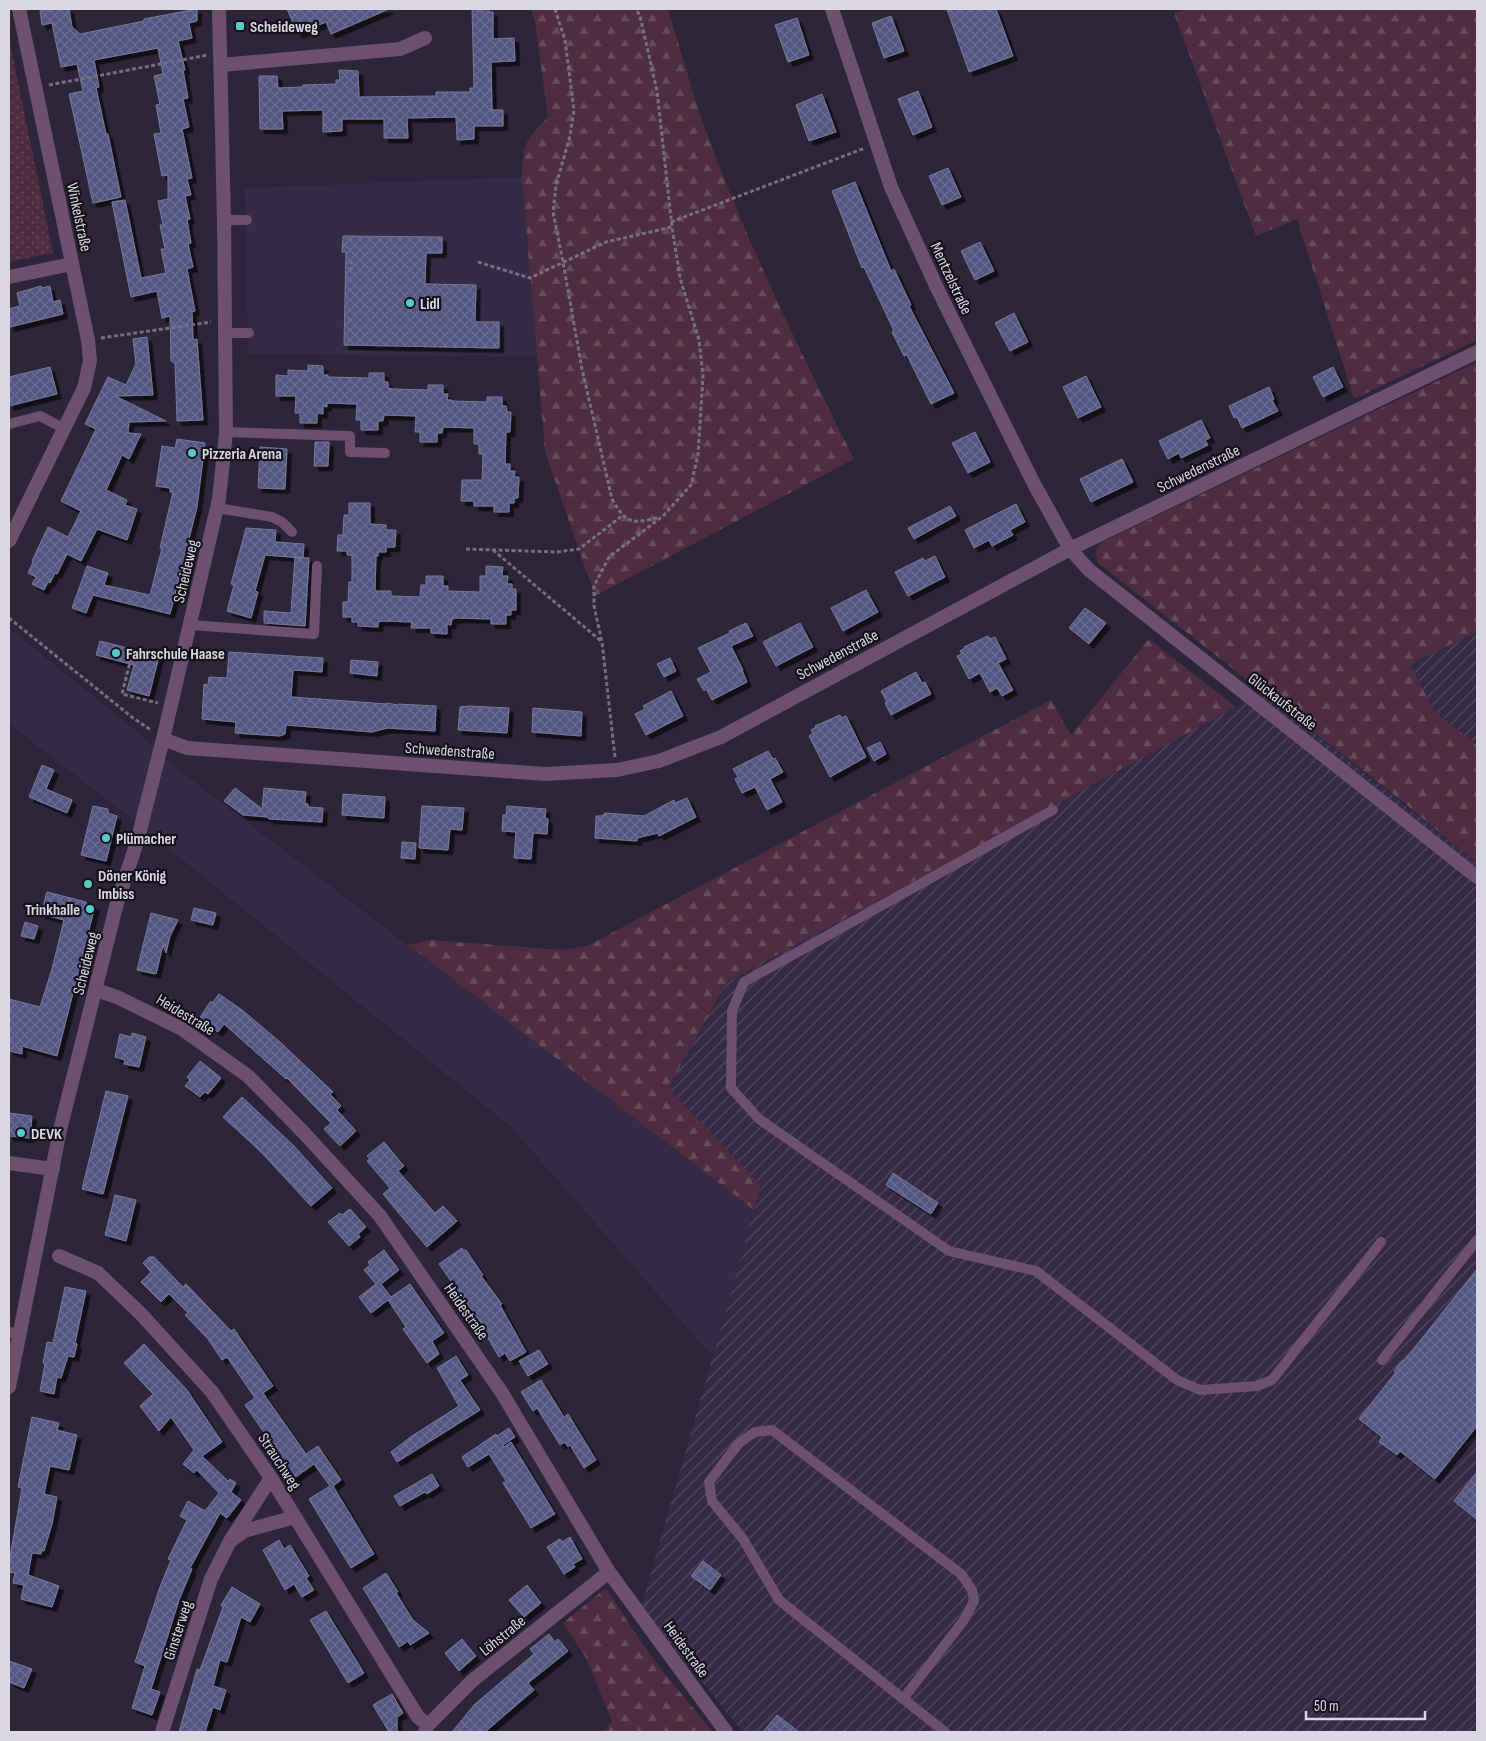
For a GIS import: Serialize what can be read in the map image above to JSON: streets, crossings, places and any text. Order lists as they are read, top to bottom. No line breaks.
{"streets":{"street":["Winkelstraße","Mentzelstraße","Schwedenstraße","Scheideweg","Glückaufstraße","Heidestraße","Strauchweg","Ginsterweg","Löhstraße"]},"crossings":[["Mentzelstraße","Schwedenstraße"],["Mentzelstraße","Glückaufstraße"],["Schwedenstraße","Scheideweg"],["Schwedenstraße","Glückaufstraße"],["Scheideweg","Heidestraße"],["Heidestraße","Löhstraße"],["Strauchweg","Ginsterweg"],["Strauchweg","Löhstraße"]],"places":{"transit":["Scheideweg"],"other":["Lidl","Pizzeria Arena","Fahrschule Haase","Plümacher","Döner König Imbiss","Trinkhalle","DEVK"]},"scale_bar":"50 m"}
